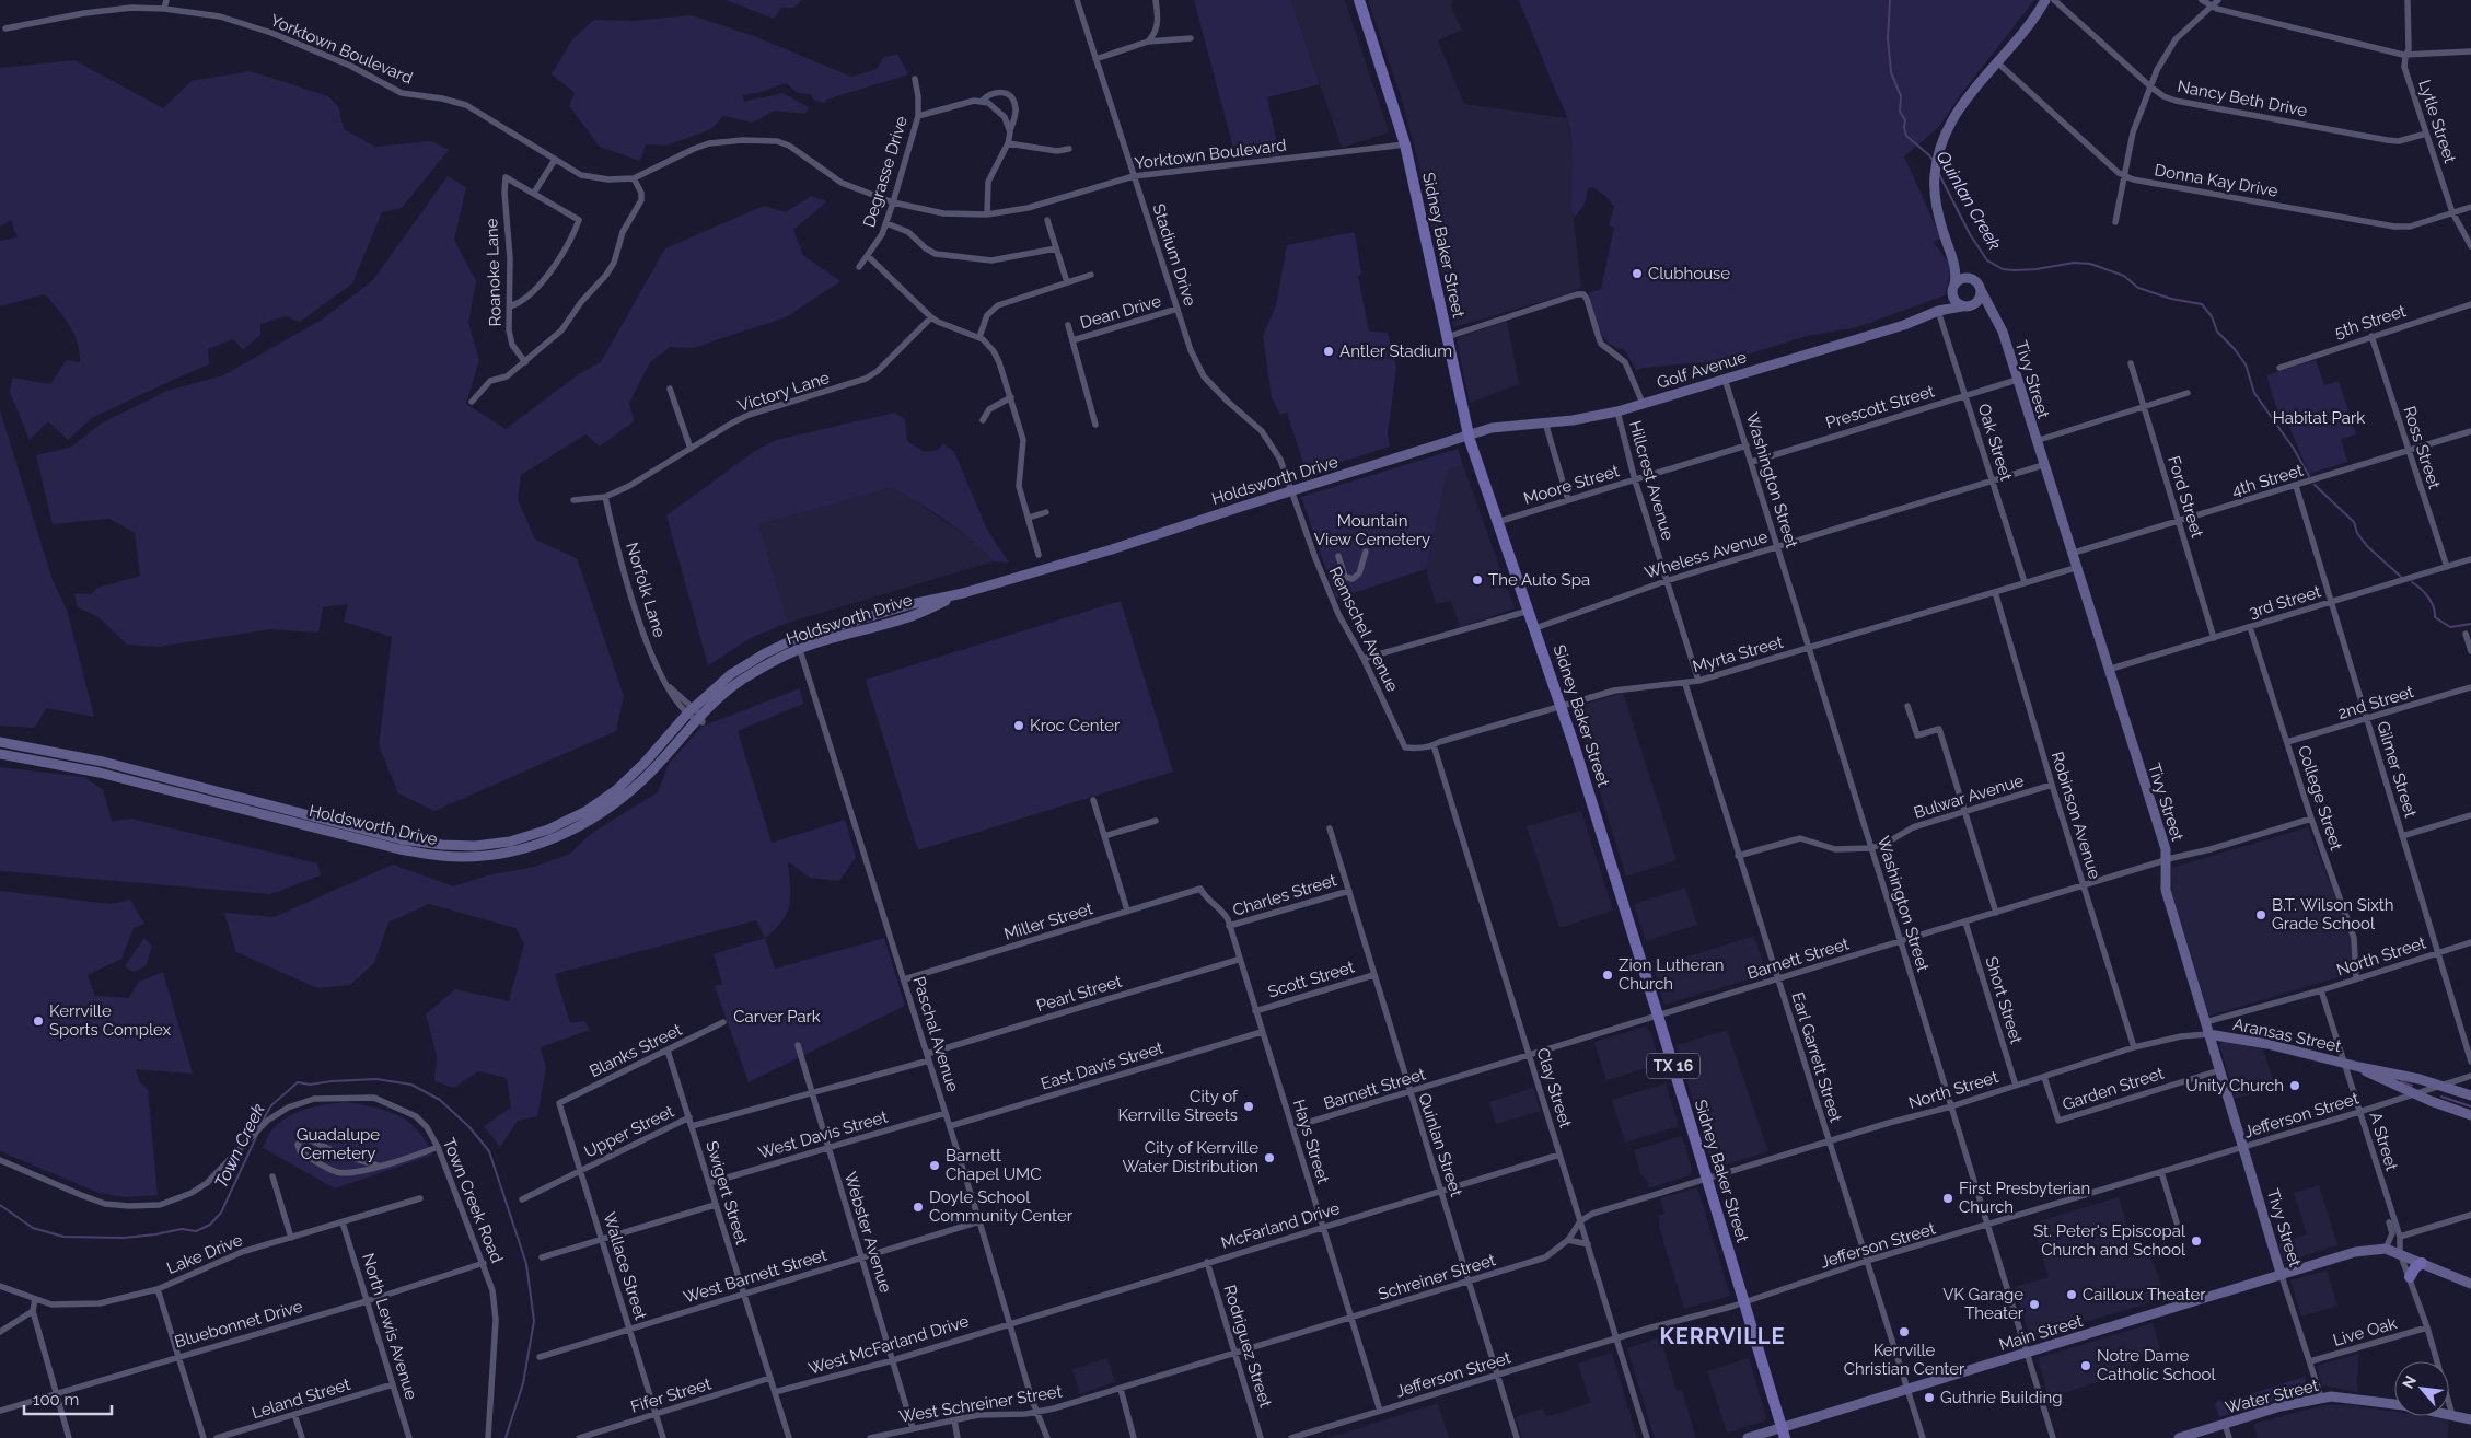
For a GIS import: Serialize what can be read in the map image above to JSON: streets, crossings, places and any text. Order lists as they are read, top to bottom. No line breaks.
{"streets":{"main road":["Sidney Baker Street","Golf Avenue","Tivy Street","Holdsworth Drive","Aransas Street","TX 16","Main Street","Water Street"],"street":["Yorktown Boulevard","Nancy Beth Drive","Lytle Street","Degrasse Drive","Donna Kay Drive","Stadium Drive","Roanoke Lane","Dean Drive","5th Street","Victory Lane","Prescott Street","Oak Street","Ross Street","Hillcrest Avenue","Washington Street","4th Street","Moore Street","Ford Street","Wheless Avenue","Norfolk Lane","3rd Street","Remschel Avenue","Myrta Street","2nd Street","Gilmer Street","Bulwar Avenue","College Street","Robinson Avenue","Charles Street","Miller Street","North Street","Barnett Street","Scott Street","Pearl Street","Short Street","Paschal Avenue","Blanks Street","Earl Garrett Street","East Davis Street","Clay Street","Garden Street","Jefferson Street","Upper Street","West Davis Street","Hays Street","A Street","Quinlan Street","Swigert Street","Town Creek Road","McFarland Drive","Webster Avenue","Lake Drive","Wallace Street","West Barnett Street","Schreiner Street","Bluebonnet Drive","North Lewis Avenue","Live Oak","West McFarland Drive","Rodriguez Street","Fifer Street","Leland Street","West Schreiner Street"]},"crossings":[["Yorktown Boulevard","Degrasse Drive"],["Yorktown Boulevard","Sidney Baker Street"],["Yorktown Boulevard","Stadium Drive"],["Nancy Beth Drive","Lytle Street"],["Lytle Street","Donna Kay Drive"],["Sidney Baker Street","Golf Avenue"],["Sidney Baker Street","Holdsworth Drive"],["Sidney Baker Street","Moore Street"],["Sidney Baker Street","Wheless Avenue"],["Sidney Baker Street","Myrta Street"],["Sidney Baker Street","North Street"],["Sidney Baker Street","Barnett Street"],["Sidney Baker Street","Jefferson Street"],["Sidney Baker Street","Main Street"],["Stadium Drive","Dean Drive"],["Stadium Drive","Holdsworth Drive"],["Stadium Drive","Remschel Avenue"],["5th Street","Ross Street"],["Golf Avenue","Tivy Street"],["Golf Avenue","Oak Street"],["Golf Avenue","Holdsworth Drive"],["Golf Avenue","Hillcrest Avenue"],["Golf Avenue","Washington Street"],["Tivy Street","Prescott Street"],["Tivy Street","4th Street"],["Tivy Street","Wheless Avenue"],["Tivy Street","3rd Street"],["Tivy Street","Myrta Street"],["Tivy Street","North Street"],["Tivy Street","Barnett Street"],["Tivy Street","Aransas Street"],["Tivy Street","Garden Street"],["Tivy Street","Jefferson Street"],["Tivy Street","Live Oak"],["Tivy Street","Main Street"],["Tivy Street","Water Street"],["Victory Lane","Norfolk Lane"],["Prescott Street","Oak Street"],["Prescott Street","Washington Street"],["Oak Street","Wheless Avenue"],["Oak Street","Myrta Street"],["Ross Street","4th Street"],["Ross Street","3rd Street"],["Holdsworth Drive","Norfolk Lane"],["Holdsworth Drive","Remschel Avenue"],["Holdsworth Drive","Paschal Avenue"],["Hillcrest Avenue","Moore Street"],["Hillcrest Avenue","Wheless Avenue"],["Hillcrest Avenue","Myrta Street"],["Washington Street","Moore Street"],["Washington Street","Wheless Avenue"],["Washington Street","Myrta Street"],["Washington Street","Bulwar Avenue"],["Washington Street","North Street"],["Washington Street","Barnett Street"],["Washington Street","Jefferson Street"],["Washington Street","Main Street"],["4th Street","Ford Street"],["4th Street","Gilmer Street"],["Ford Street","3rd Street"],["3rd Street","Gilmer Street"],["3rd Street","College Street"],["Remschel Avenue","Myrta Street"],["Myrta Street","Robinson Avenue"],["Myrta Street","Earl Garrett Street"],["Myrta Street","Clay Street"],["2nd Street","Gilmer Street"],["2nd Street","College Street"],["Gilmer Street","North Street"],["Bulwar Avenue","Robinson Avenue"],["Bulwar Avenue","Earl Garrett Street"],["College Street","North Street"],["College Street","Barnett Street"],["Robinson Avenue","North Street"],["Robinson Avenue","Barnett Street"],["Charles Street","Hays Street"],["Charles Street","Quinlan Street"],["Miller Street","Paschal Avenue"],["Miller Street","Hays Street"],["North Street","Short Street"],["North Street","Aransas Street"],["North Street","Earl Garrett Street"],["North Street","Garden Street"],["North Street","A Street"],["Barnett Street","Short Street"],["Barnett Street","Earl Garrett Street"],["Barnett Street","Clay Street"],["Barnett Street","Hays Street"],["Barnett Street","Quinlan Street"],["Scott Street","Hays Street"],["Scott Street","Quinlan Street"],["Pearl Street","Paschal Avenue"],["Pearl Street","Hays Street"],["Pearl Street","Swigert Street"],["Pearl Street","Webster Avenue"],["Paschal Avenue","East Davis Street"],["Paschal Avenue","West Davis Street"],["Paschal Avenue","McFarland Drive"],["Paschal Avenue","West Barnett Street"],["Paschal Avenue","West McFarland Drive"],["Paschal Avenue","West Schreiner Street"],["Aransas Street","Jefferson Street"],["Aransas Street","A Street"],["Blanks Street","Swigert Street"],["Blanks Street","Wallace Street"],["Earl Garrett Street","Jefferson Street"],["Earl Garrett Street","Main Street"],["East Davis Street","Hays Street"],["Clay Street","Jefferson Street"],["Clay Street","McFarland Drive"],["Clay Street","Schreiner Street"],["Jefferson Street","Hays Street"],["Jefferson Street","A Street"],["Jefferson Street","Quinlan Street"],["Upper Street","Swigert Street"],["Upper Street","Wallace Street"],["West Davis Street","Swigert Street"],["West Davis Street","Webster Avenue"],["Hays Street","McFarland Drive"],["Hays Street","Schreiner Street"],["A Street","Live Oak"],["A Street","Main Street"],["A Street","Water Street"],["Quinlan Street","McFarland Drive"],["Quinlan Street","Schreiner Street"],["Swigert Street","West Barnett Street"],["Swigert Street","West McFarland Drive"],["Swigert Street","Fifer Street"],["Town Creek Road","Bluebonnet Drive"],["McFarland Drive","West McFarland Drive"],["McFarland Drive","Rodriguez Street"],["Webster Avenue","West Barnett Street"],["Webster Avenue","West McFarland Drive"],["Webster Avenue","West Schreiner Street"],["Lake Drive","North Lewis Avenue"],["Wallace Street","West Barnett Street"],["Wallace Street","Fifer Street"],["Schreiner Street","Rodriguez Street"],["Schreiner Street","West Schreiner Street"],["Bluebonnet Drive","North Lewis Avenue"],["North Lewis Avenue","Leland Street"]],"districts":["KERRVILLE"],"water":["Quinlan Creek","Town Creek"],"parks":["Habitat Park","Mountain View Cemetery","Carver Park","Guadalupe Cemetery"],"places":["Clubhouse","Antler Stadium","The Auto Spa","Kroc Center","B.T. Wilson Sixth Grade School","Zion Lutheran Church","Kerrville Sports Complex","Unity Church","City of Kerrville Streets","City of Kerrville Water Distribution","Barnett Chapel UMC","First Presbyterian Church","Doyle School Community Center","St. Peter's Episcopal Church and School","Cailloux Theater","VK Garage Theater","Kerrville Christian Center","Notre Dame Catholic School","Guthrie Building"],"scale_bar":"100 m","north":"top left"}
